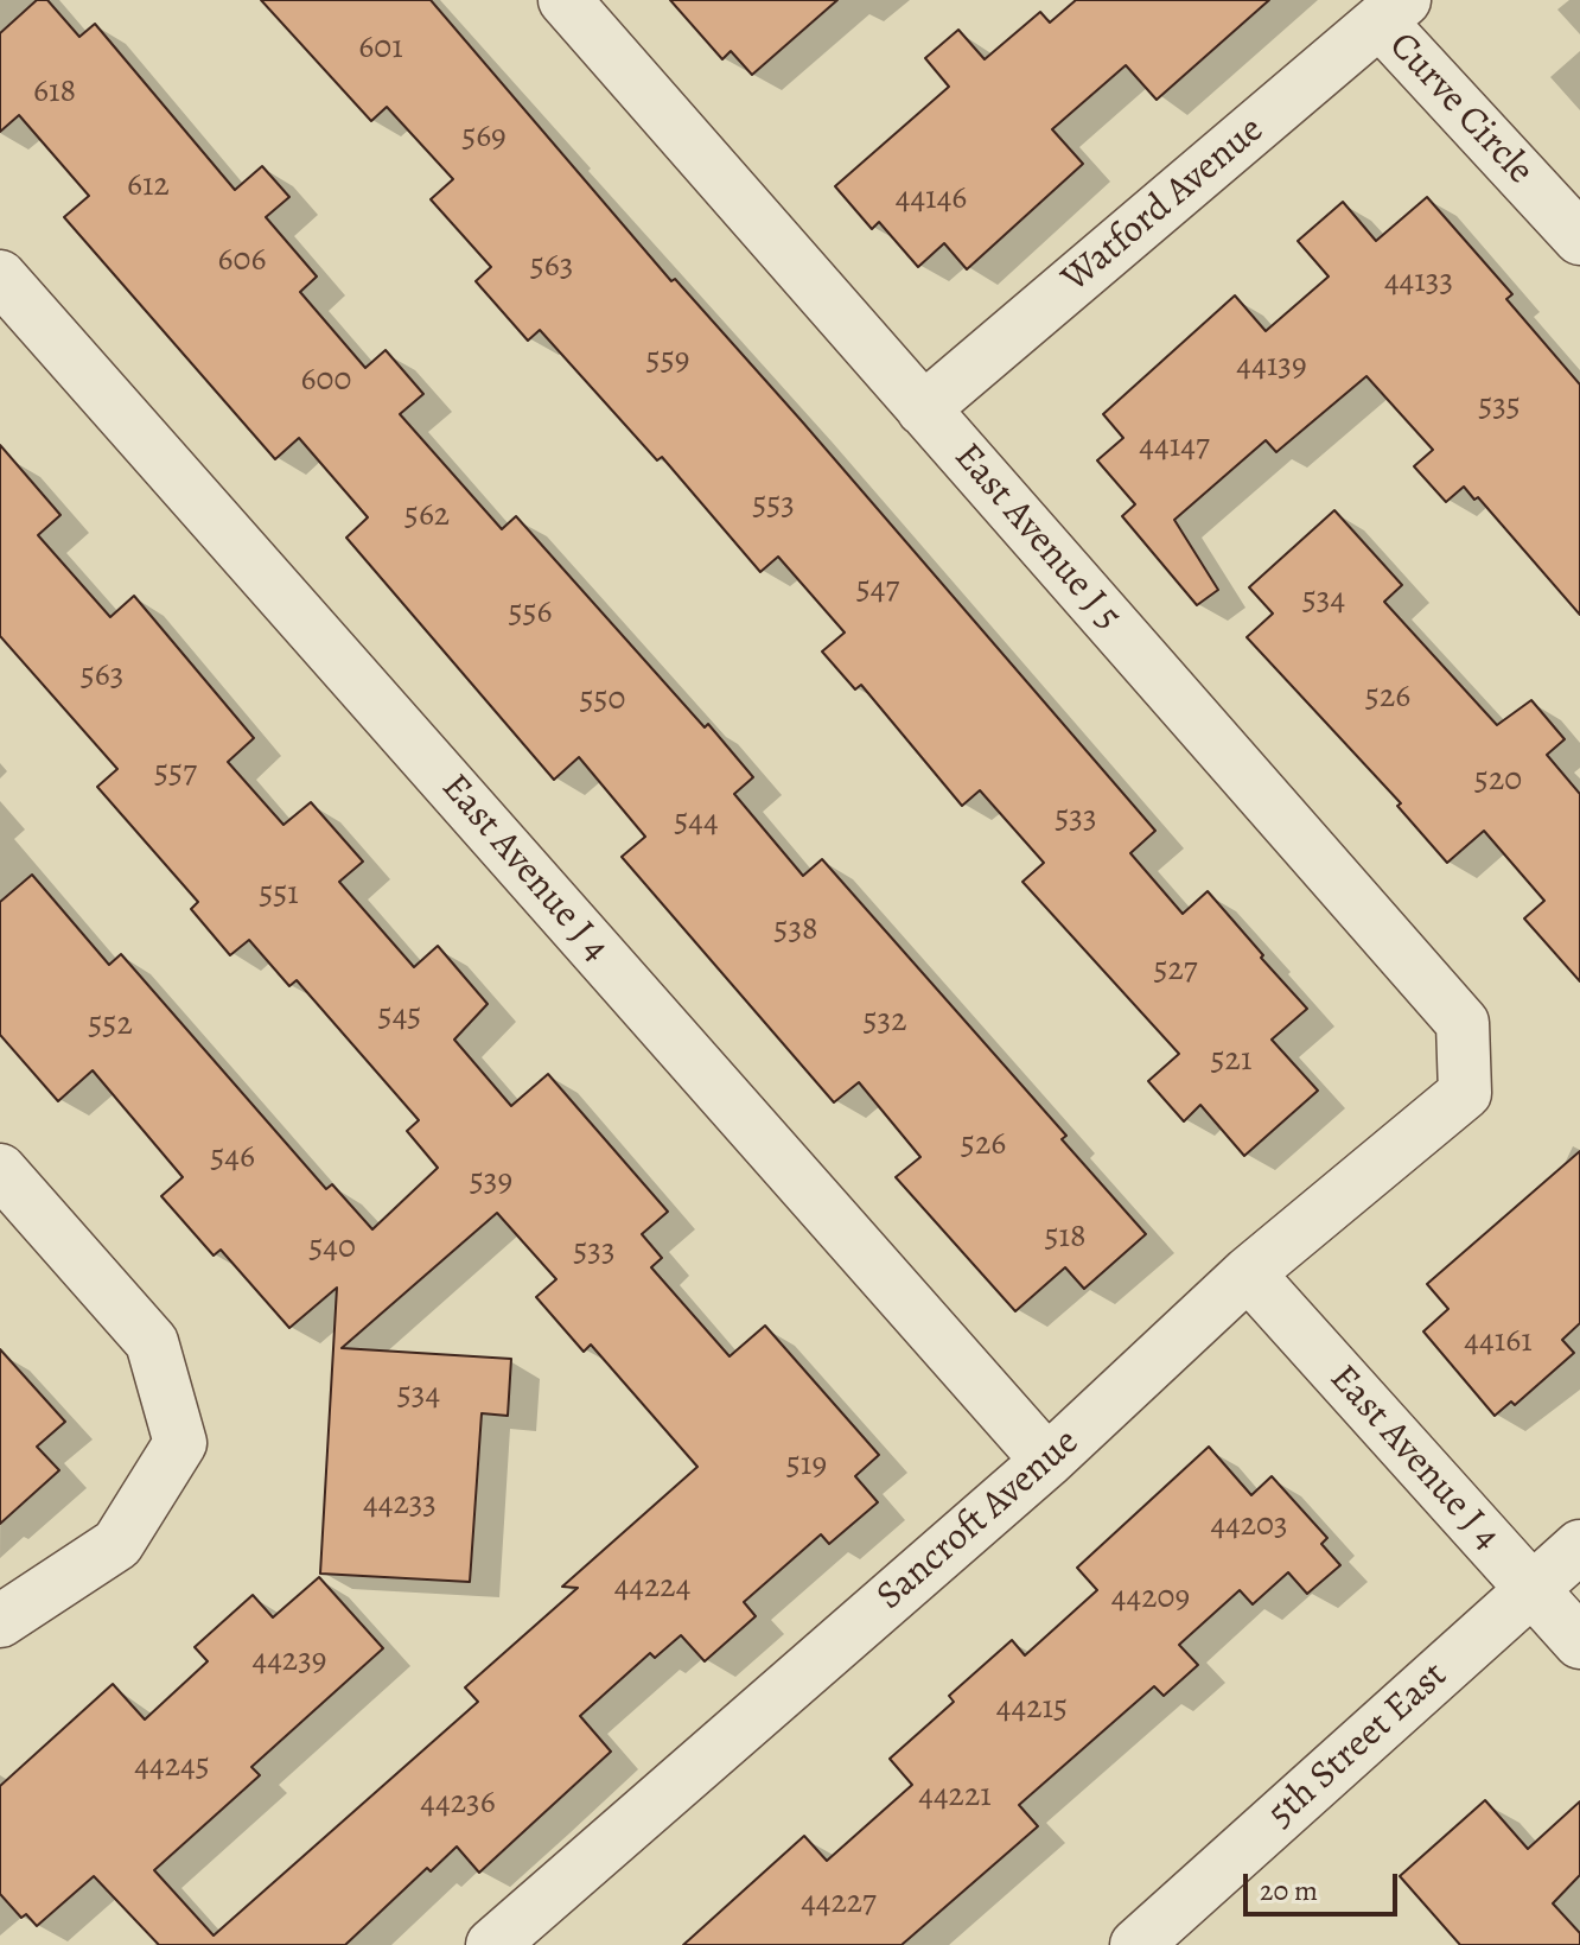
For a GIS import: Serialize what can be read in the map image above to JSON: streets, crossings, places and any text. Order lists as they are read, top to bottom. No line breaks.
{"streets":{"street":["Curve Circle","Watford Avenue","East Avenue J 5","East Avenue J 4","Sancroft Avenue","5th Street East"]},"crossings":[["Curve Circle","Watford Avenue"],["Watford Avenue","East Avenue J 5"],["East Avenue J 5","Sancroft Avenue"],["East Avenue J 4","Sancroft Avenue"],["East Avenue J 4","5th Street East"]],"house_numbers":["601","618","569","612","44146","606","563","44133","559","44139","600","535","44147","553","562","547","534","556","563","526","550","557","520","533","544","551","538","527","545","532","552","521","526","546","539","518","540","533","44161","534","519","44233","44203","44224","44209","44239","44215","44245","44221","44236","44227"],"scale_bar":"20 m"}
